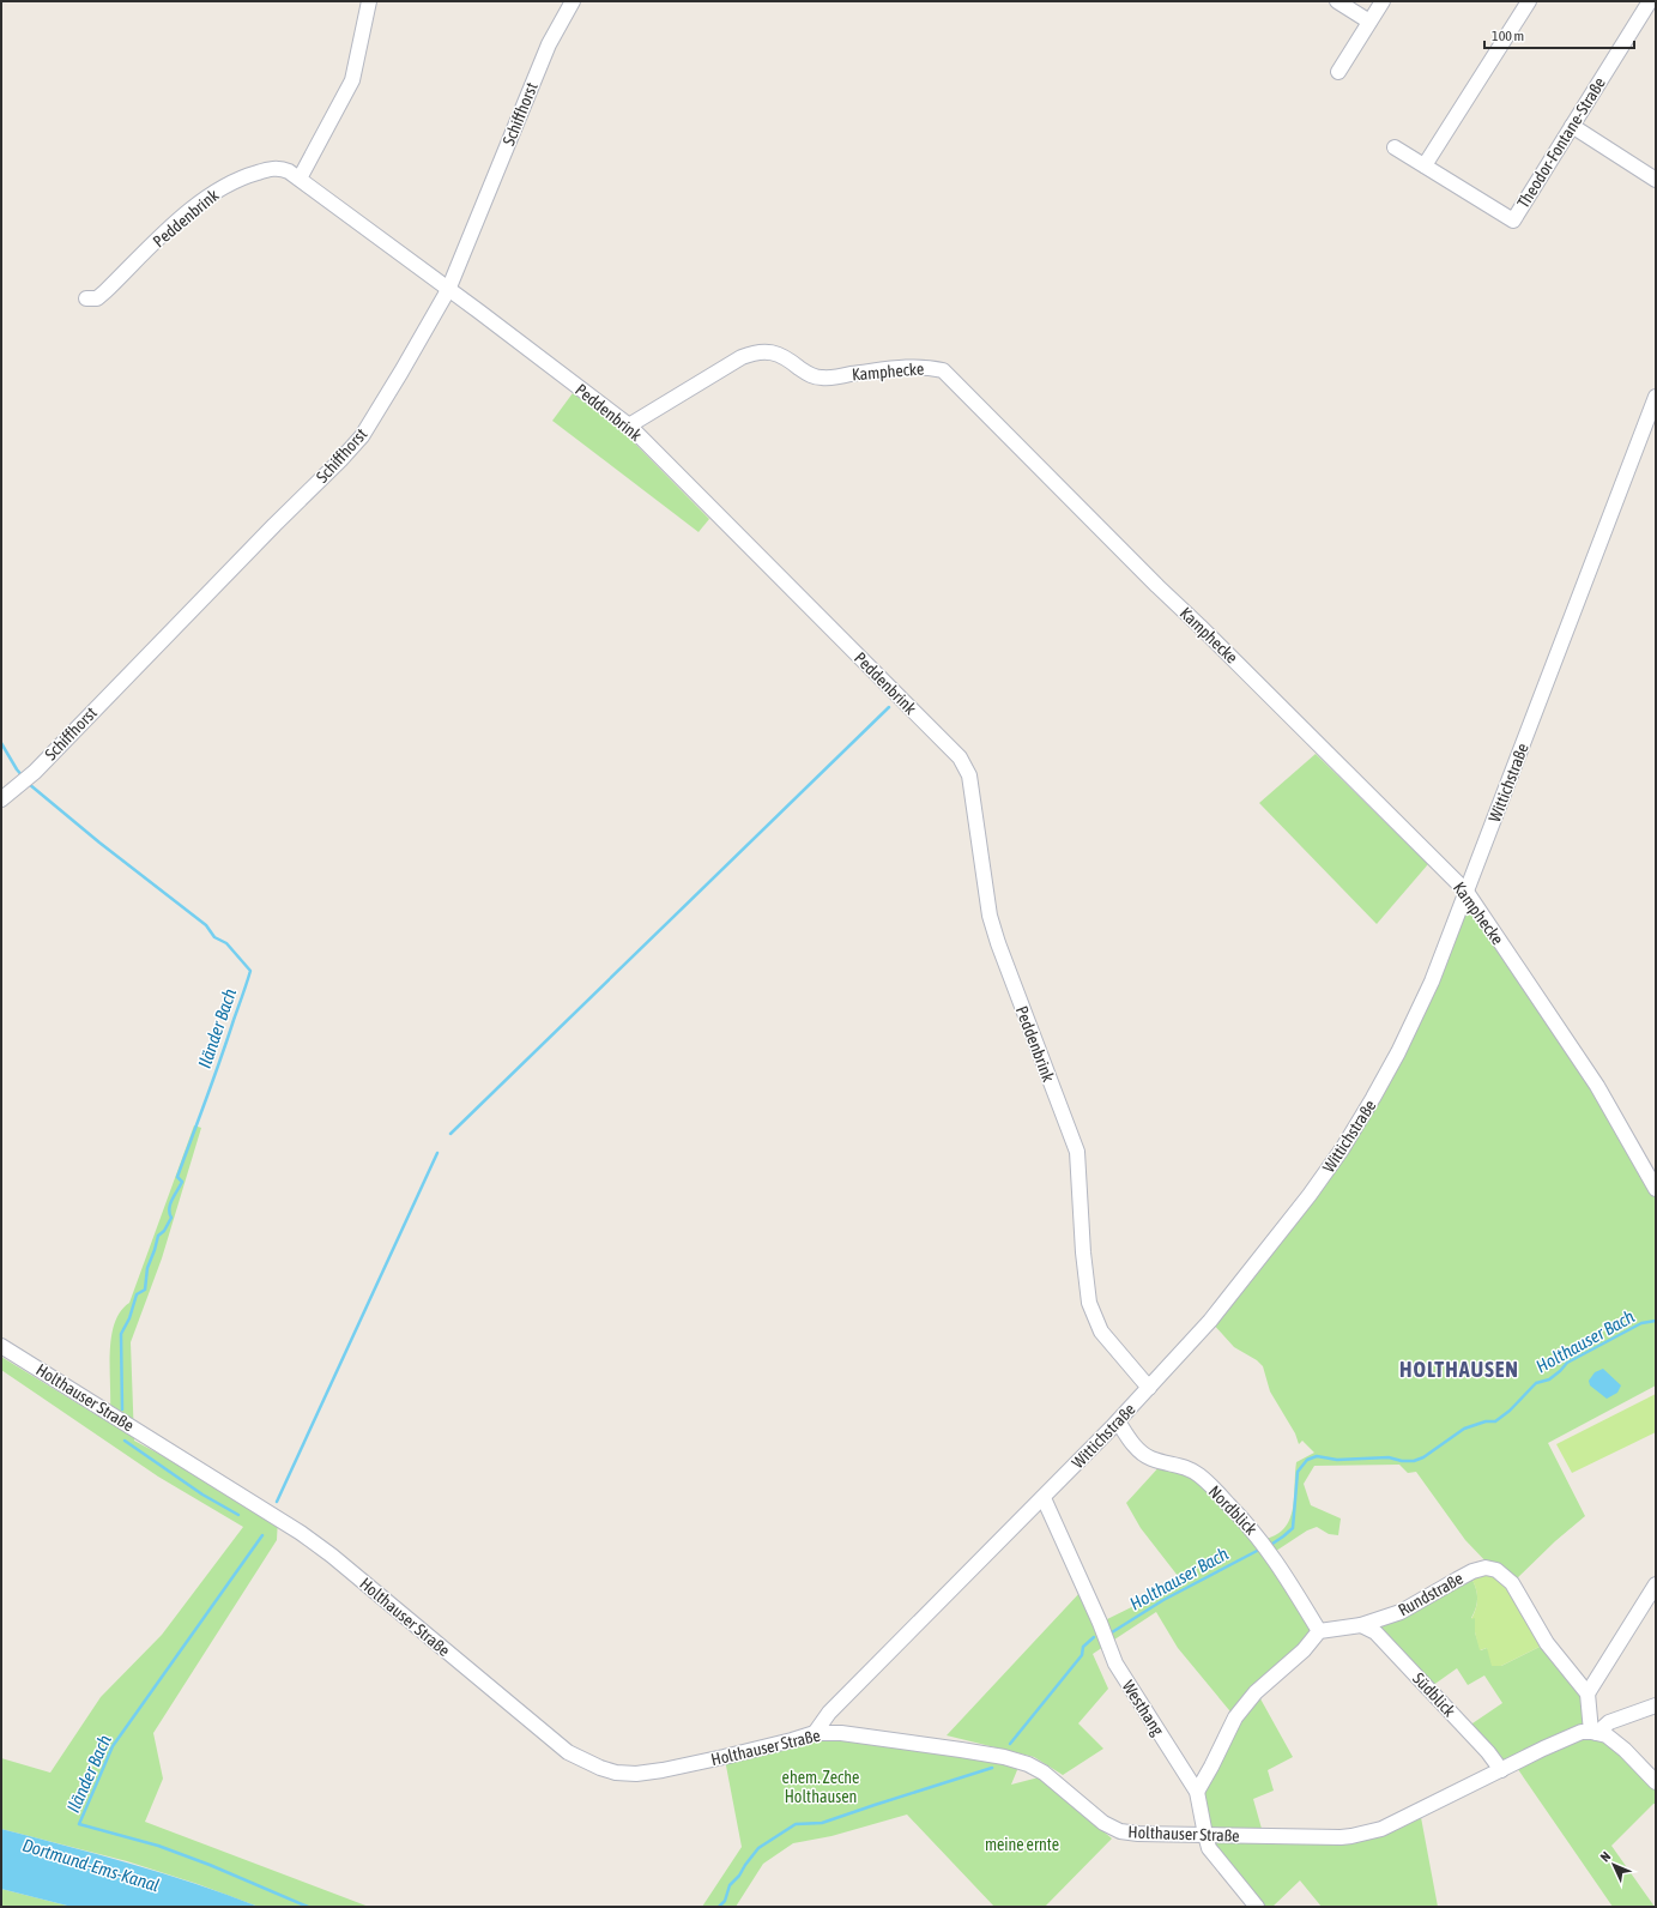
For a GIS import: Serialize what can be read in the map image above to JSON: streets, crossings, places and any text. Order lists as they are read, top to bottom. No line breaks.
{"streets":{"street":["Schiffhorst","Theodor-Fontane-Straße","Peddenbrink","Kamphecke","Wittichstraße","Holthauser Straße","Nordblick","Rundstraße","Südblick","Westhang"]},"crossings":[["Schiffhorst","Peddenbrink"],["Peddenbrink","Kamphecke"],["Peddenbrink","Wittichstraße"],["Kamphecke","Wittichstraße"],["Wittichstraße","Holthauser Straße"],["Wittichstraße","Nordblick"],["Wittichstraße","Westhang"],["Holthauser Straße","Südblick"],["Holthauser Straße","Westhang"],["Nordblick","Rundstraße"],["Rundstraße","Südblick"]],"districts":["HOLTHAUSEN"],"water":["Iländer Bach","Holthauser Bach","Dortmund-Ems-Kanal"],"parks":["ehem. Zeche Holthausen","meine ernte"],"scale_bar":"100 m","north":"top left"}
